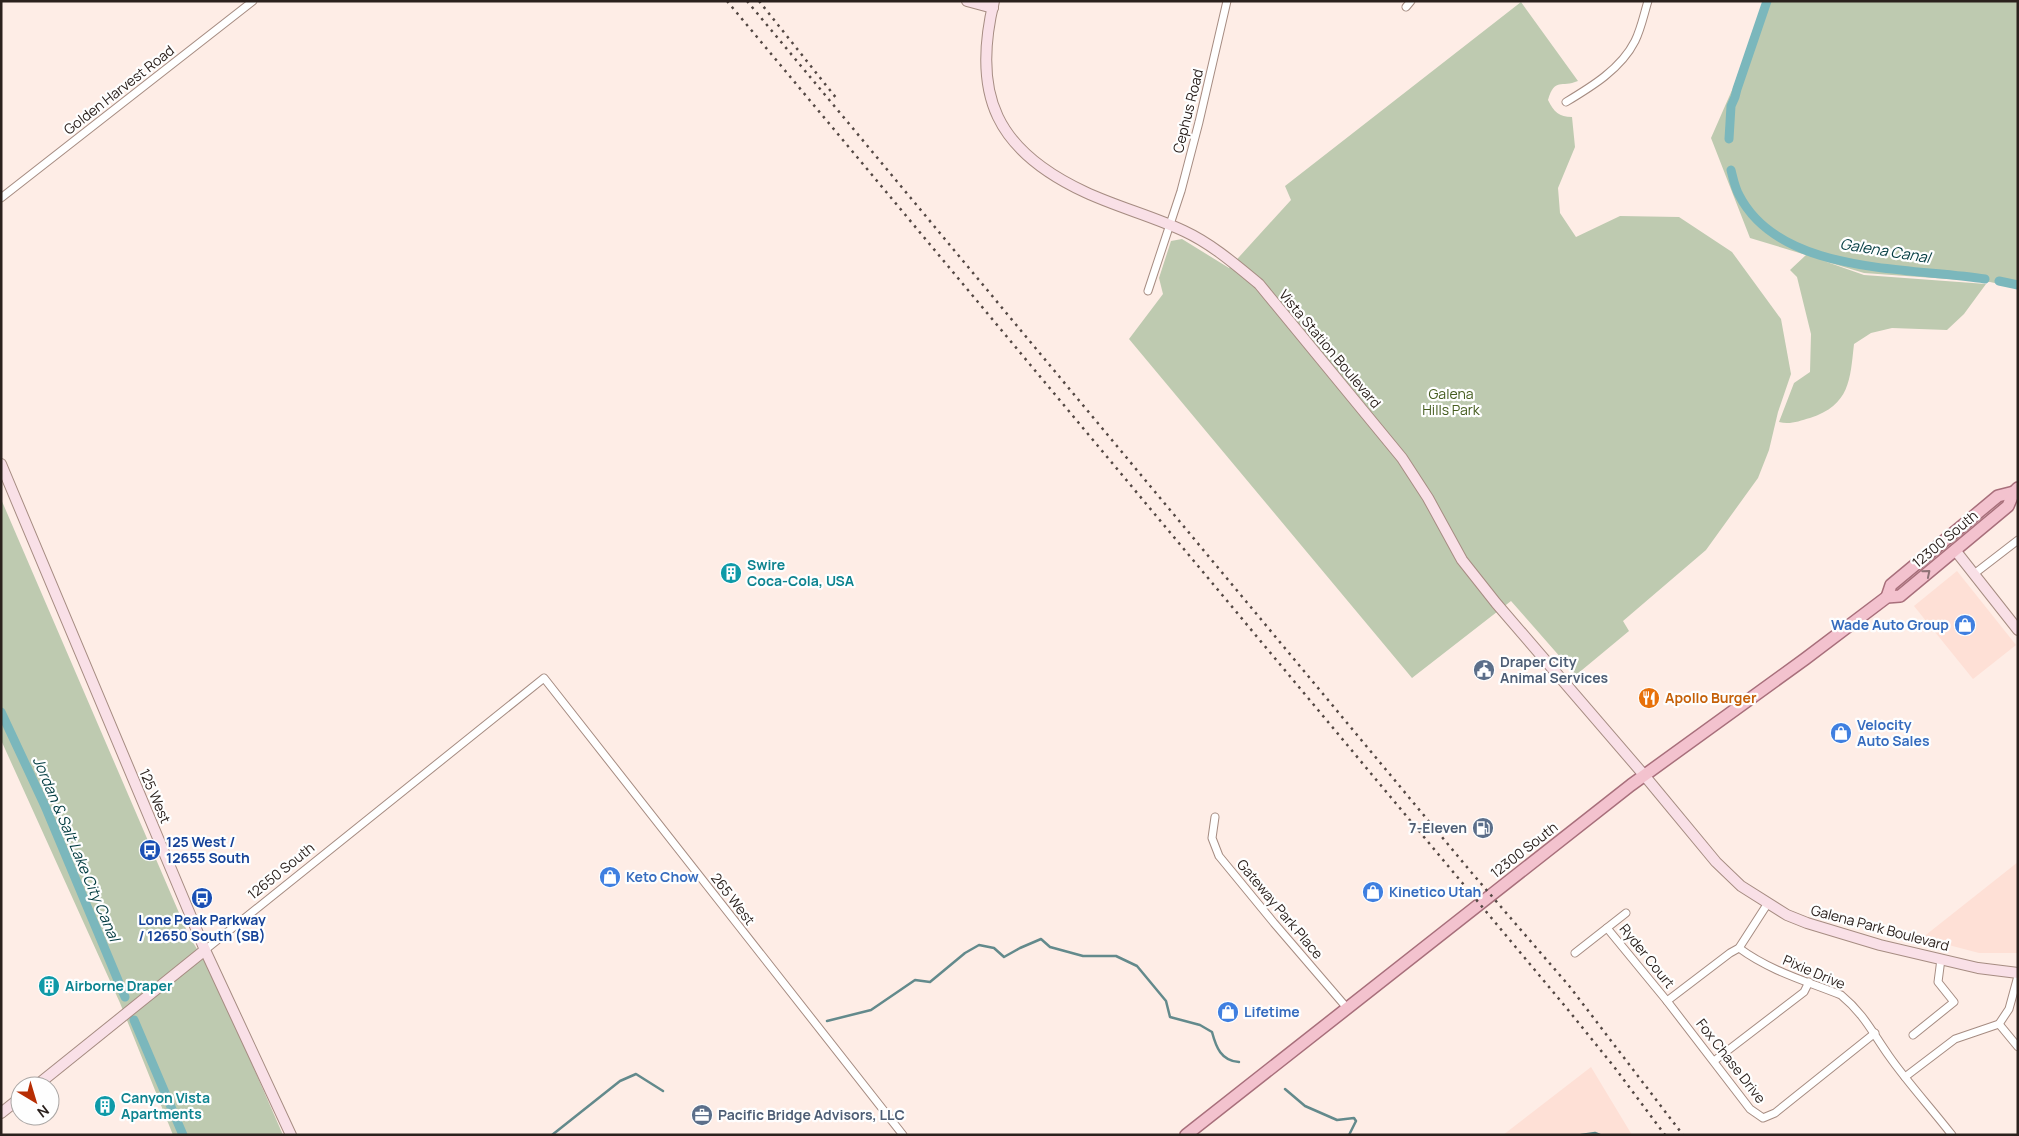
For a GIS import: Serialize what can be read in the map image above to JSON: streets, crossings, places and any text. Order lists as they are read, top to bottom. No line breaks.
{"streets":{"main road":["12300 South"],"street":["Golden Harvest Road","Cephus Road","Vista Station Boulevard","125 West","12650 South","265 West","Gateway Park Place","Galena Park Boulevard","Ryder Court","Pixie Drive","Fox Chase Drive"]},"crossings":[["Cephus Road","Vista Station Boulevard"],["Vista Station Boulevard","12300 South"],["Vista Station Boulevard","Galena Park Boulevard"],["12300 South","Gateway Park Place"],["12300 South","Galena Park Boulevard"],["125 West","12650 South"],["12650 South","265 West"],["Ryder Court","Fox Chase Drive"],["Pixie Drive","Fox Chase Drive"]],"water":["Galena Canal","Jordan & Salt Lake City Canal"],"parks":["Galena Hills Park"],"places":{"building":["Swire Coca-Cola, USA","Airborne Draper","Canyon Vista Apartments"],"shop":["Wade Auto Group","Velocity Auto Sales","Keto Chow","Kinetico Utah","Lifetime"],"public building":["Draper City Animal Services"],"restaurant":["Apollo Burger"],"fuel station":["7-Eleven"],"bus stop":["125 West / 12655 South","Lone Peak Parkway / 12650 South (SB)"],"office":["Pacific Bridge Advisors, LLC"]},"north":"bottom right"}
